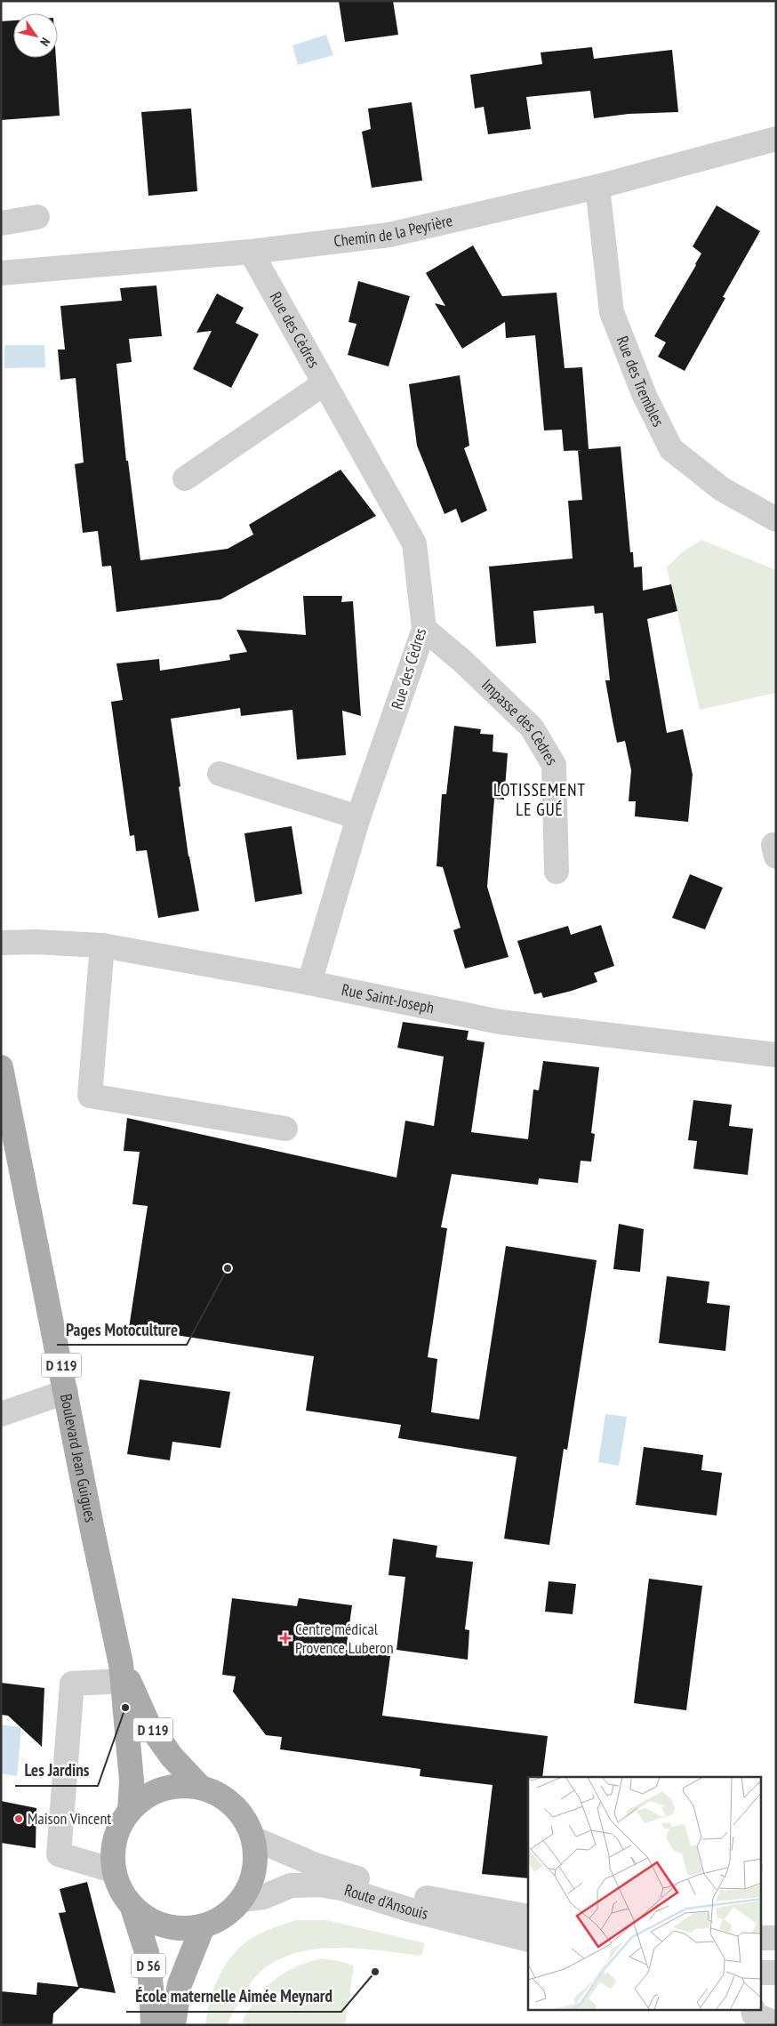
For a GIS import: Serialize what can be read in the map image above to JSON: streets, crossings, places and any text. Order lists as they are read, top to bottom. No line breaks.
{"streets":{"main road":["D 119","Boulevard Jean Guigues","D 56"],"street":["Chemin de la Peyrière","Rue des Cèdres","Rue des Trembles","Impasse des Cèdres","Rue Saint-Joseph","Route d'Ansouis"]},"crossings":[["Chemin de la Peyrière","Rue des Cèdres"],["Chemin de la Peyrière","Rue des Trembles"],["Rue des Cèdres","Impasse des Cèdres"],["Rue des Cèdres","Rue Saint-Joseph"],["Boulevard Jean Guigues","Route d'Ansouis"],["Boulevard Jean Guigues","D 56"],["Route d'Ansouis","D 56"]],"districts":["LOTISSEMENT LE GUÉ"],"places":{"other":["Pages Motoculture","Les Jardins","Maison Vincent","École maternelle Aimée Meynard"],"health":["Centre médical Provence Luberon"]},"north":"bottom right"}
